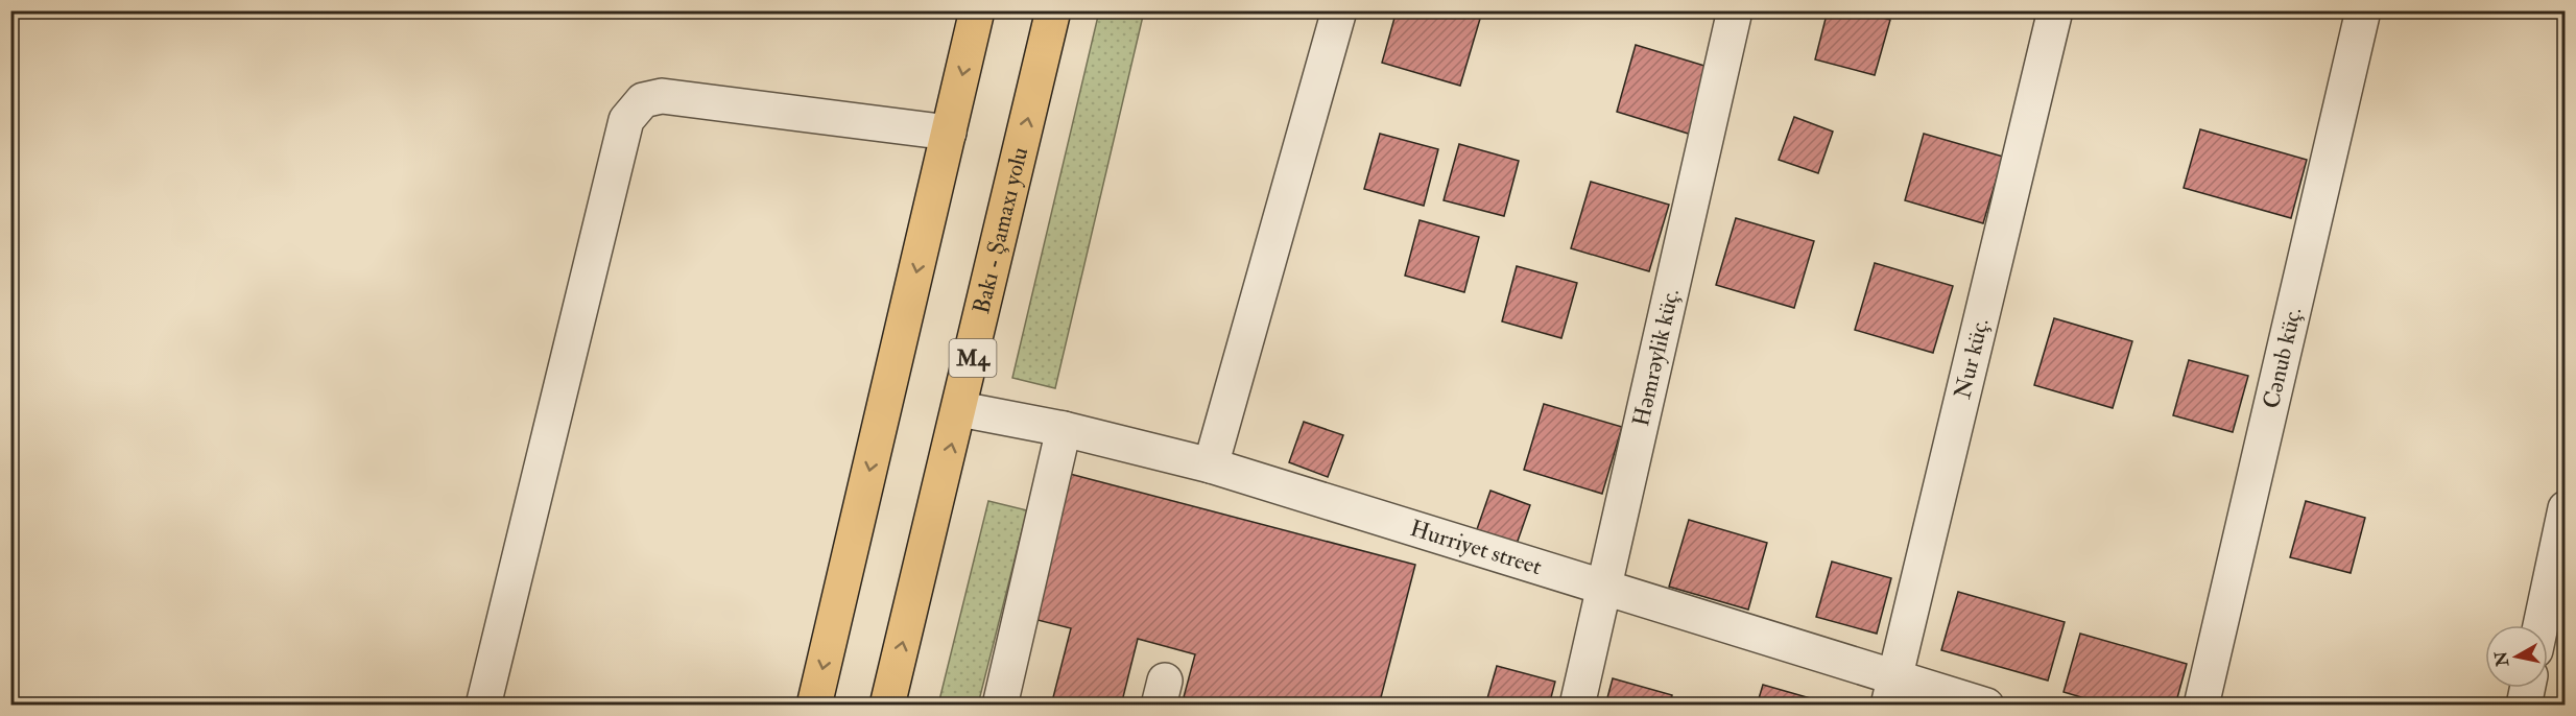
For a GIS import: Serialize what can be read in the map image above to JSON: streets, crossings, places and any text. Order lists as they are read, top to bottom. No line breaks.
{"streets":{"highway":["Bakı - Şamaxı yolu","M4"],"street":["Həmrəylik küç.","Nur küç.","Cənub küç.","Hurriyet street"]},"crossings":[["Bakı - Şamaxı yolu","Hurriyet street"],["Həmrəylik küç.","Hurriyet street"],["Nur küç.","Hurriyet street"]],"north":"left"}
